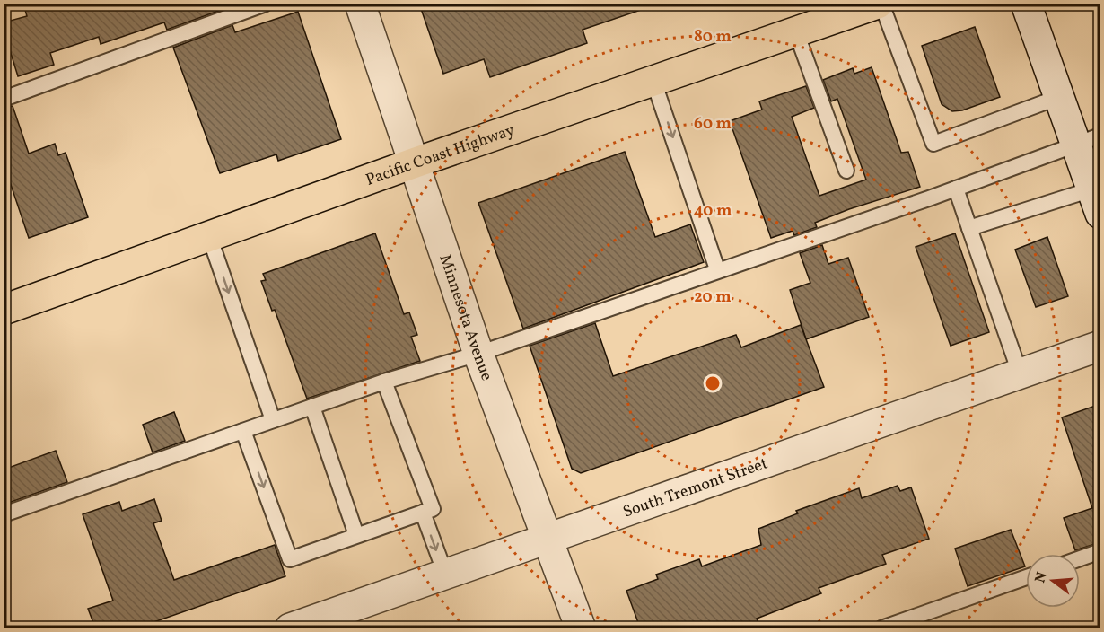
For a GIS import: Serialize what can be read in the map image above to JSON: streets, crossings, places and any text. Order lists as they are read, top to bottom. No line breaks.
{"streets":{"main road":["Pacific Coast Highway"],"street":["Minnesota Avenue","South Tremont Street"]},"crossings":[["Pacific Coast Highway","Minnesota Avenue"],["Minnesota Avenue","South Tremont Street"]],"north":"left","rings":["80 m","60 m","40 m","20 m"]}
